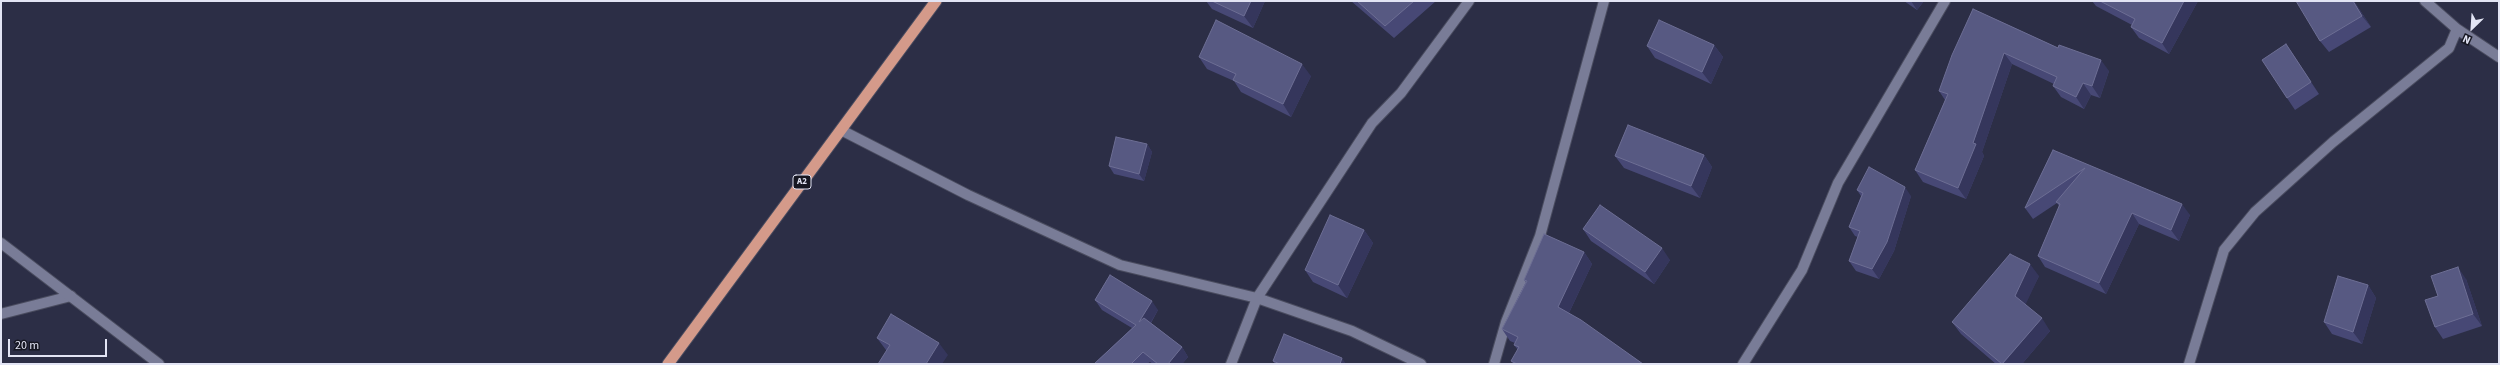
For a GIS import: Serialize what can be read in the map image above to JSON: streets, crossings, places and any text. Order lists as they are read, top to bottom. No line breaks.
{"streets":{"highway":["A2"]},"scale_bar":"20 m","north":"bottom left"}
